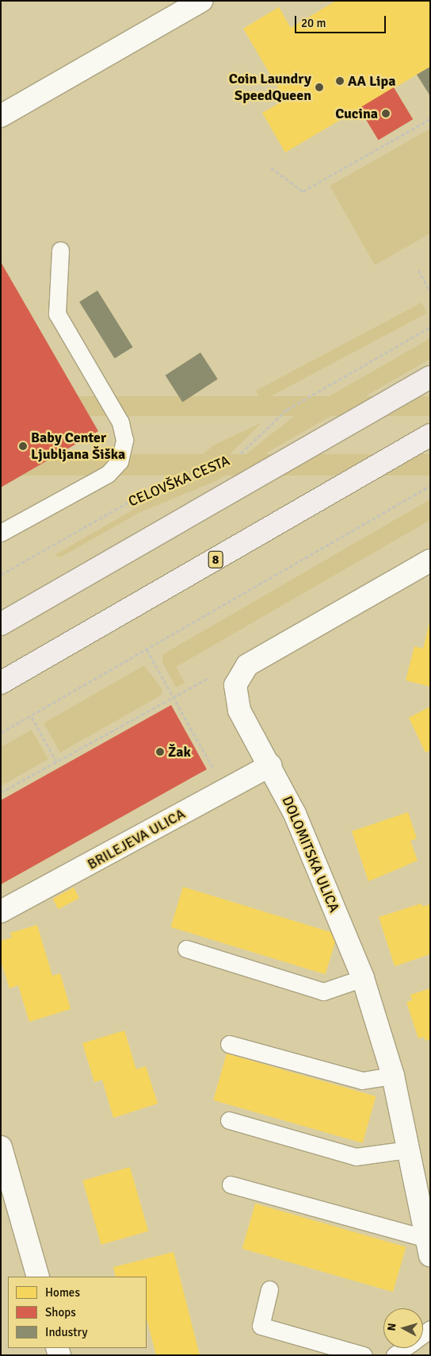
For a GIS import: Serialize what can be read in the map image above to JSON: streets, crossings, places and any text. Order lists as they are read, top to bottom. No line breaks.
{"streets":{"main road":["CELOVŠKA CESTA","8"],"street":["BRILEJEVA ULICA","DOLOMITSKA ULICA"]},"crossings":[["BRILEJEVA ULICA","DOLOMITSKA ULICA"]],"places":["AA Lipa","Coin Laundry SpeedQueen","Cucina","Baby Center Ljubljana Šiška","Žak"],"legend":["Homes","Shops","Industry"],"scale_bar":"20 m","north":"left"}
